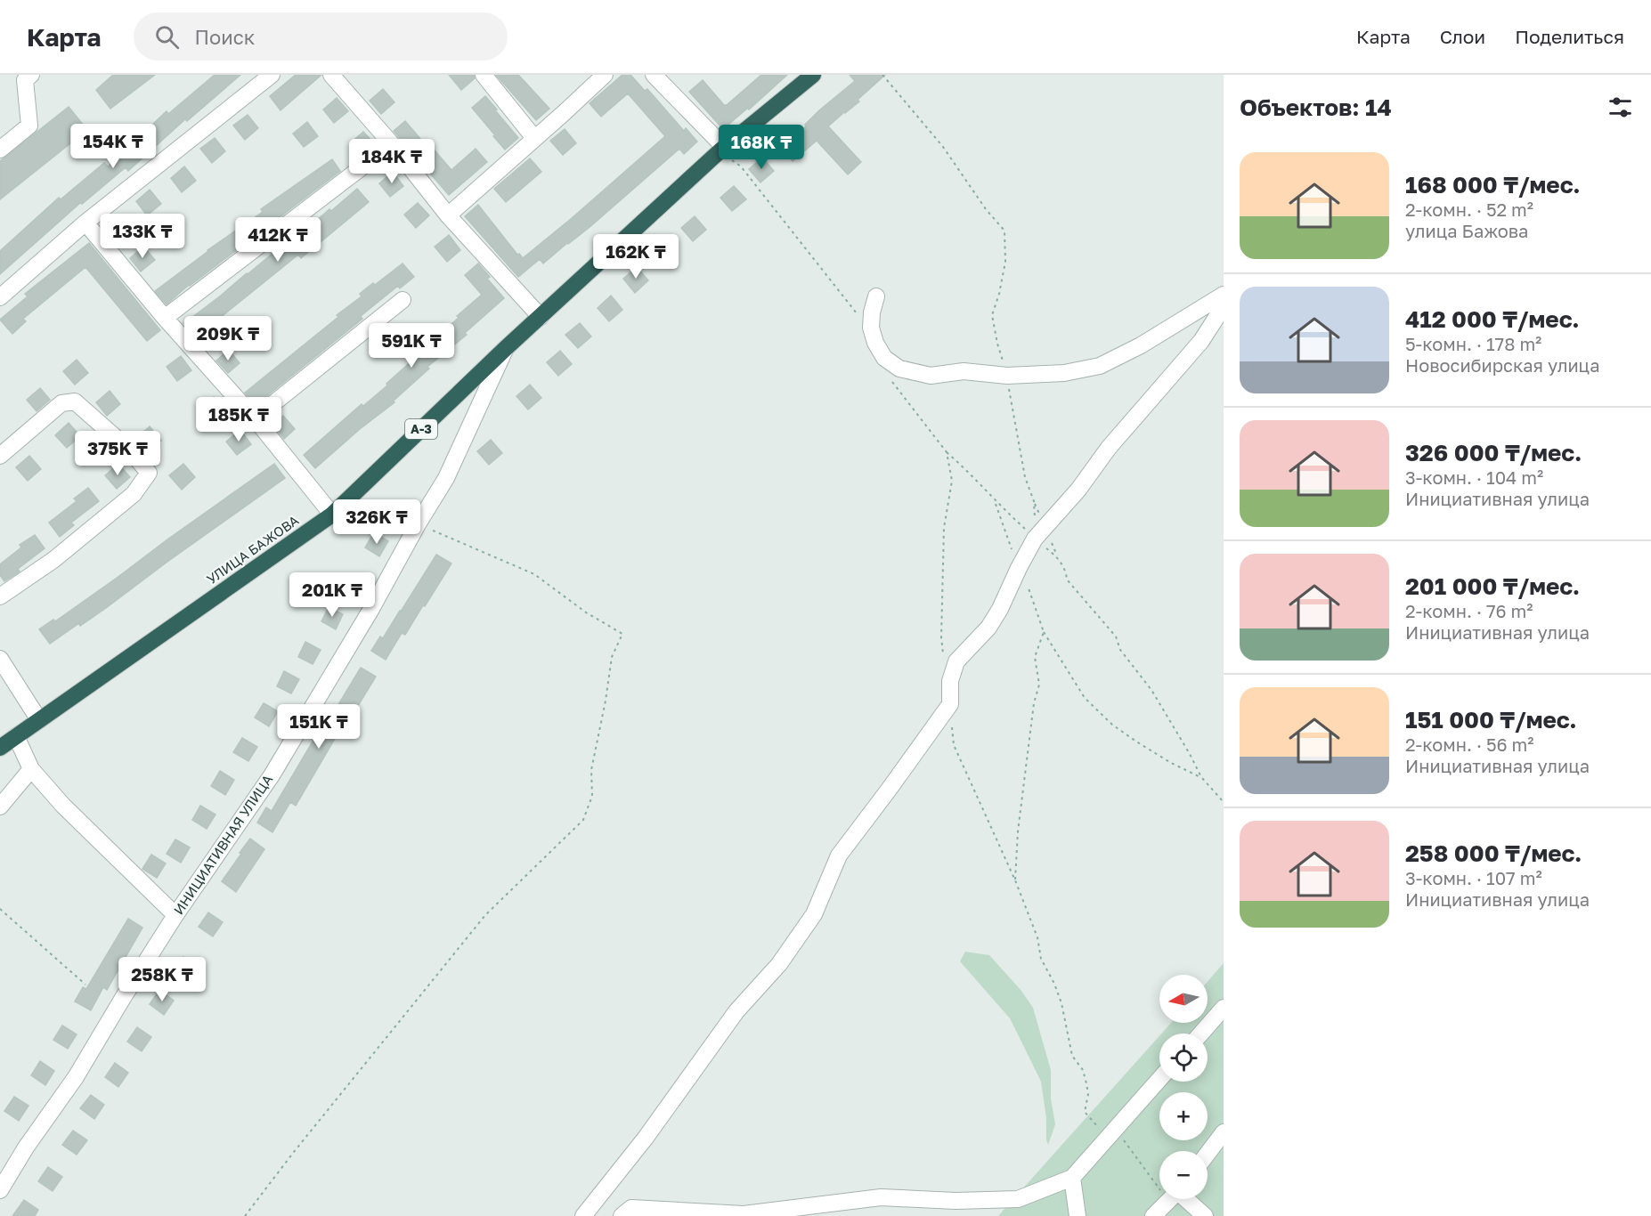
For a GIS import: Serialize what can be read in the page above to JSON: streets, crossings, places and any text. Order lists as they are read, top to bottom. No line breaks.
{"streets":{"highway":["A-3","УЛИЦА БАЖОВА"],"street":["ИНИЦИАТИВНАЯ УЛИЦА"]},"crossings":[["УЛИЦА БАЖОВА","ИНИЦИАТИВНАЯ УЛИЦА"]],"north":"left","page":{"header":"Карта","search":"Поиск","nav":["Карта","Слои","Поделиться"],"heading":"Объектов: 14","price":["154K ₸","168K ₸","184K ₸","133K ₸","412K ₸","162K ₸","209K ₸","591K ₸","185K ₸","375K ₸","326K ₸","201K ₸","151K ₸","258K ₸"],"list":[{"name":"168 000 ₸/мес.","note":"2-комн. · 52 m² · улица Бажова"},{"name":"412 000 ₸/мес.","note":"5-комн. · 178 m² · Новосибирская улица"},{"name":"326 000 ₸/мес.","note":"3-комн. · 104 m² · Инициативная улица"},{"name":"201 000 ₸/мес.","note":"2-комн. · 76 m² · Инициативная улица"},{"name":"151 000 ₸/мес.","note":"2-комн. · 56 m² · Инициативная улица"},{"name":"258 000 ₸/мес.","note":"3-комн. · 107 m² · Инициативная улица"}],"map_buttons":["+","−"]}}
